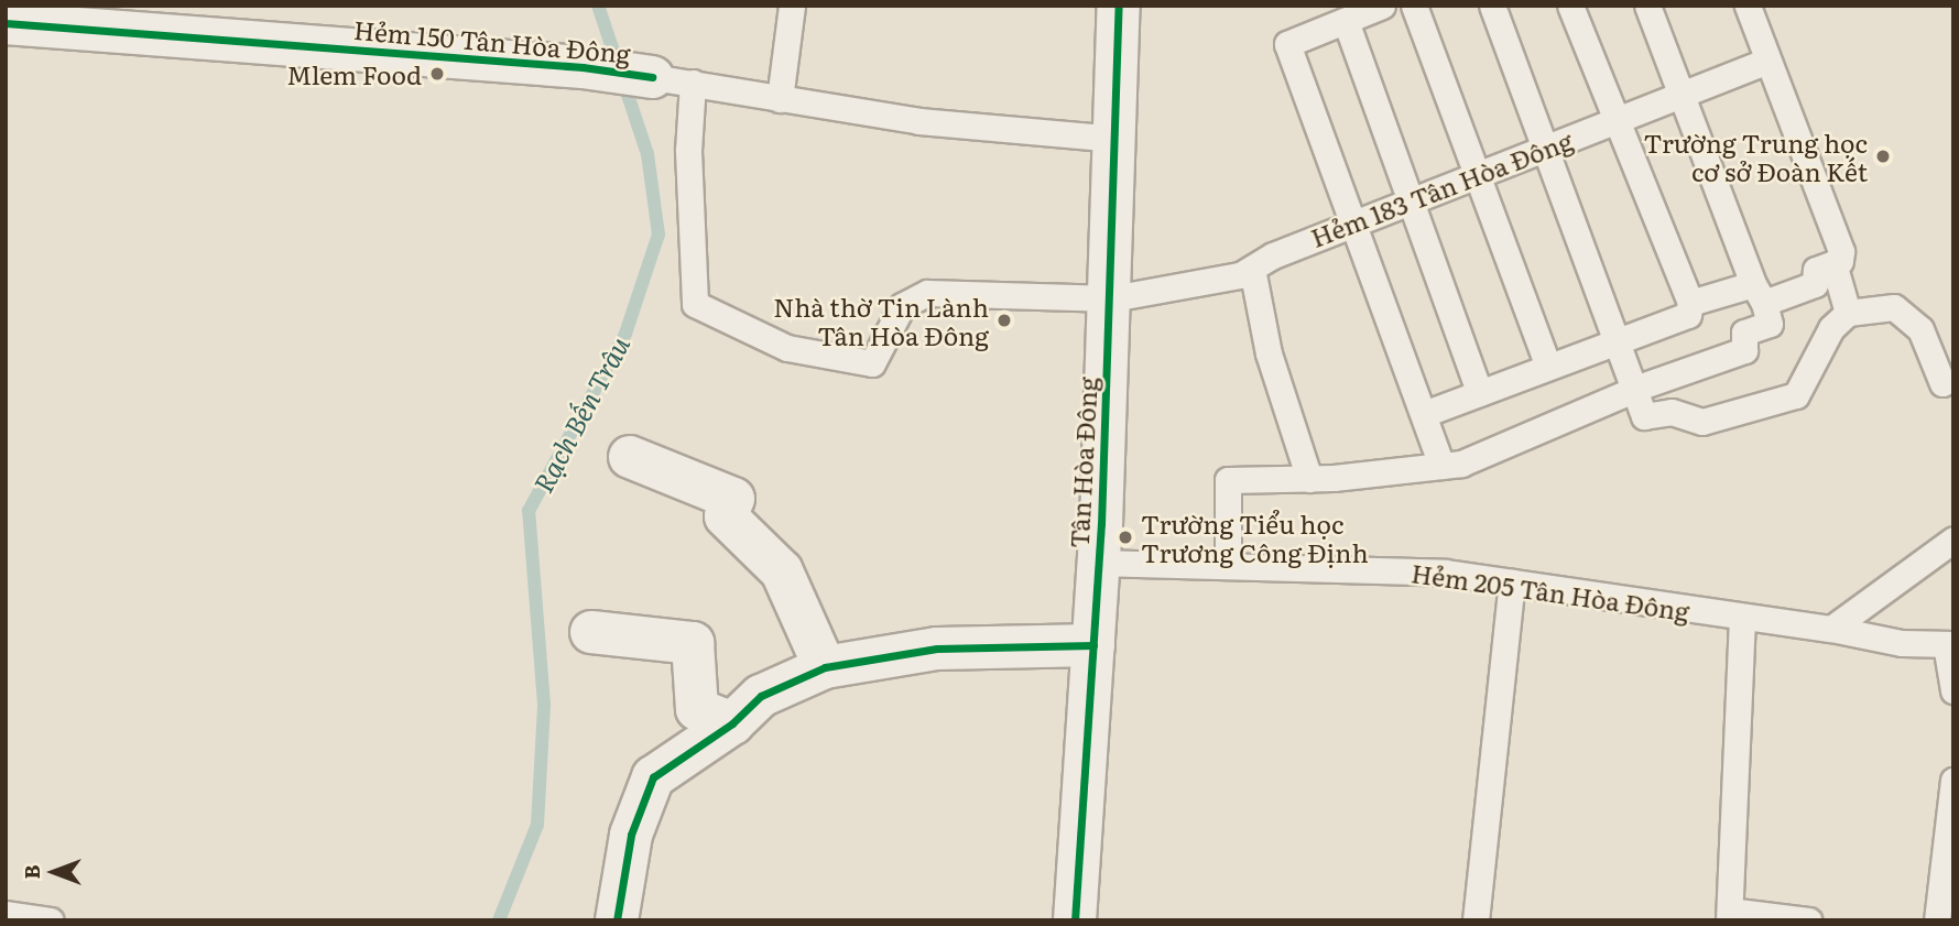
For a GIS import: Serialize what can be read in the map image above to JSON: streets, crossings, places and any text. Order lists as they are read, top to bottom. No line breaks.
{"streets":{"street":["Hẻm 150 Tân Hòa Đông","Tân Hòa Đông"],"lane":["Hẻm 183 Tân Hòa Đông","Hẻm 205 Tân Hòa Đông"]},"crossings":[["Hẻm 150 Tân Hòa Đông","Hẻm 183 Tân Hòa Đông"],["Hẻm 150 Tân Hòa Đông","Tân Hòa Đông"],["Hẻm 183 Tân Hòa Đông","Tân Hòa Đông"],["Tân Hòa Đông","Hẻm 205 Tân Hòa Đông"]],"water":["Rạch Bến Trâu"],"places":["Mlem Food","Trường Trung học cơ sở Đoàn Kết","Nhà thờ Tin Lành Tân Hòa Đông","Trường Tiểu học Trương Công Định"],"north":"left"}
